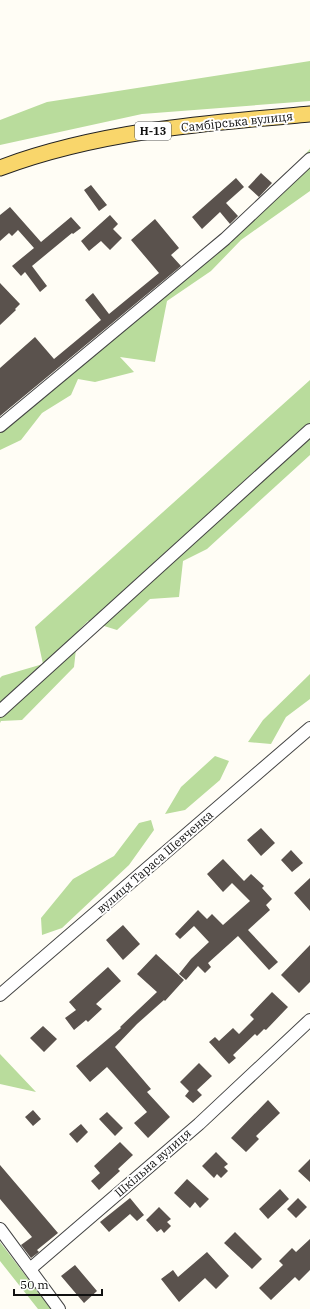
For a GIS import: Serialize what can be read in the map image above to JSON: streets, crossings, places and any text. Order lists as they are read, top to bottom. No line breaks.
{"streets":{"main road":["Самбірська вулиця","Н-13"],"street":["вулиця Тараса Шевченка","Шкільна вулиця"]},"scale_bar":"50 m"}
